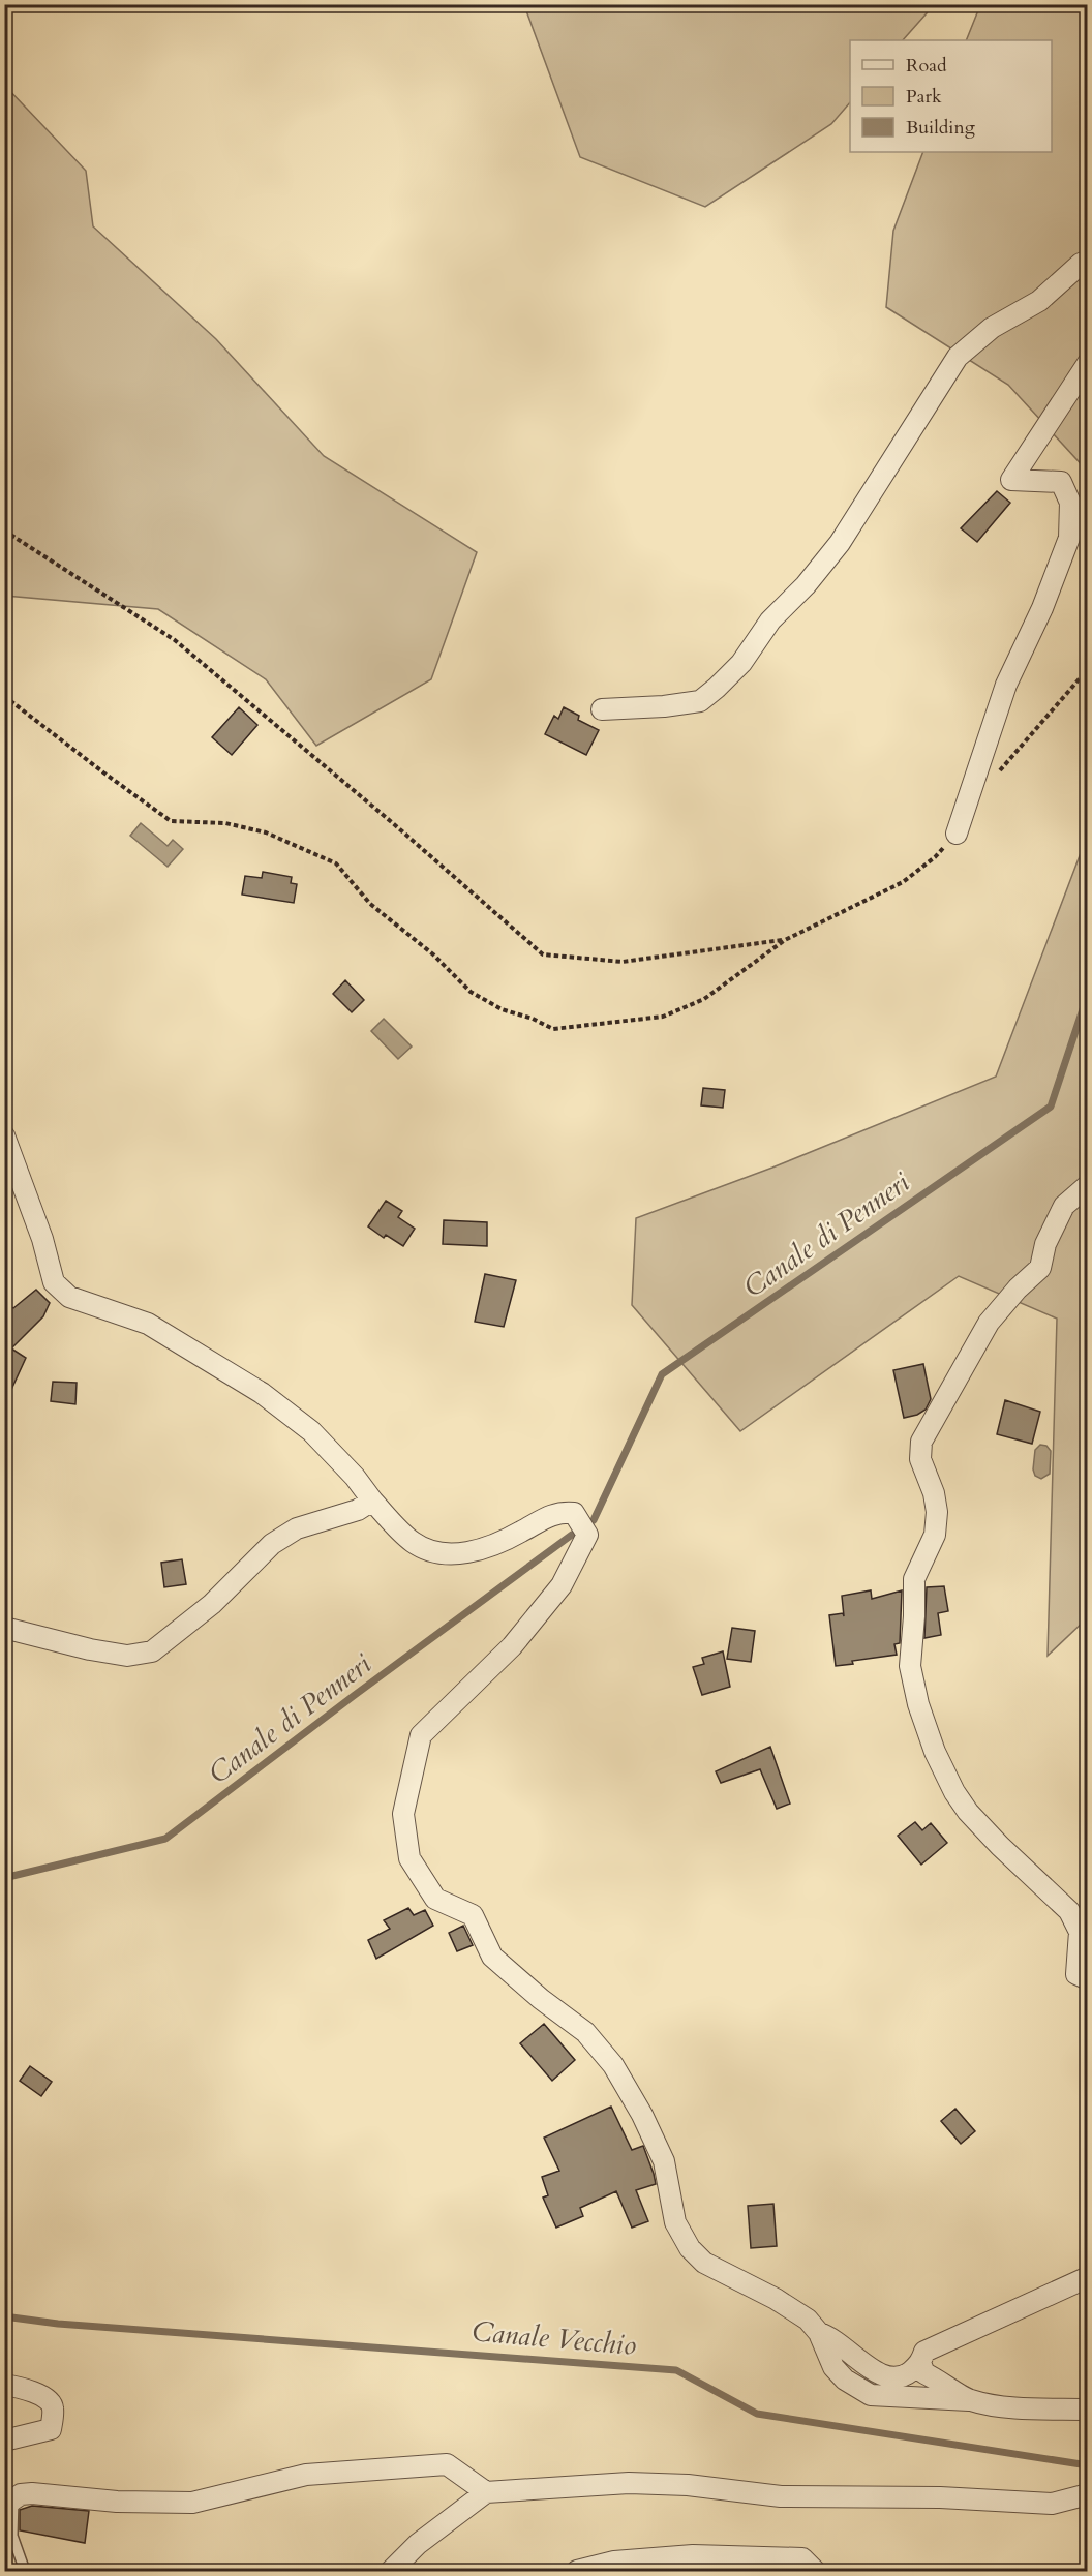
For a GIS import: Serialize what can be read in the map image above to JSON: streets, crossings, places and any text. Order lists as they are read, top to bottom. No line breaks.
{"water":["Canale di Penneri","Canale Vecchio"],"legend":["Road","Park","Building"]}
